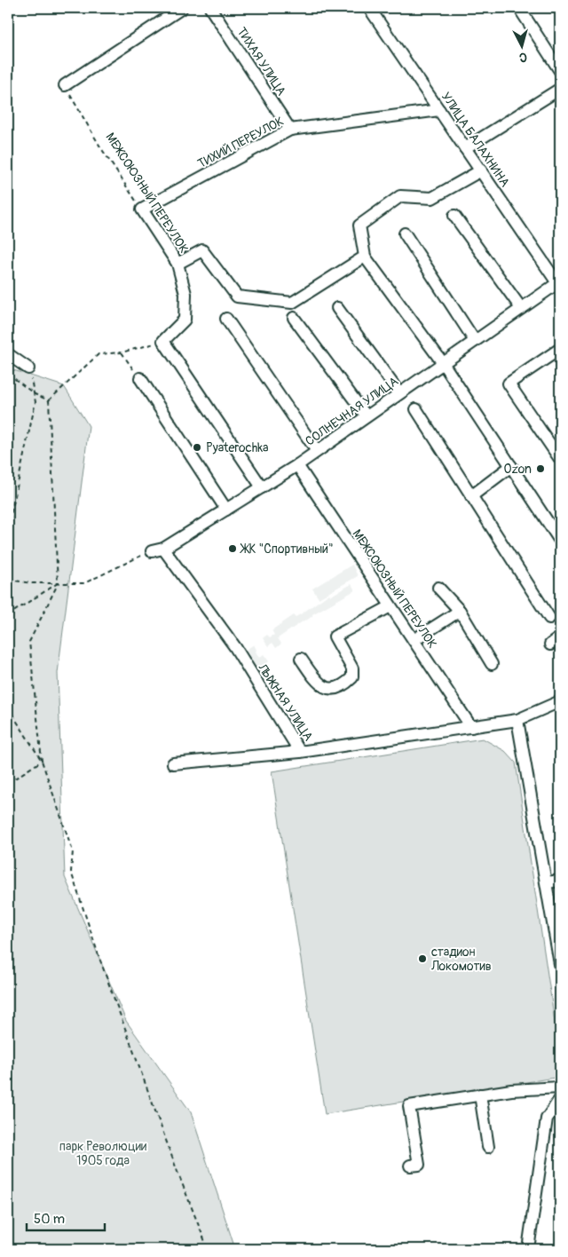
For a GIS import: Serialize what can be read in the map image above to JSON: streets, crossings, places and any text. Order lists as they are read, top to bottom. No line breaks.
{"streets":{"street":["ТИХАЯ УЛИЦА","УЛИЦА БАЛАХНИНА","ТИХИЙ ПЕРЕУЛОК","МЕЖСОЮЗНЫЙ ПЕРЕУЛОК","СОЛНЕЧНАЯ УЛИЦА","ЛЫЖНАЯ УЛИЦА"]},"crossings":[["ТИХАЯ УЛИЦА","ТИХИЙ ПЕРЕУЛОК"],["УЛИЦА БАЛАХНИНА","ТИХИЙ ПЕРЕУЛОК"],["УЛИЦА БАЛАХНИНА","СОЛНЕЧНАЯ УЛИЦА"],["ТИХИЙ ПЕРЕУЛОК","МЕЖСОЮЗНЫЙ ПЕРЕУЛОК"],["МЕЖСОЮЗНЫЙ ПЕРЕУЛОК","СОЛНЕЧНАЯ УЛИЦА"],["МЕЖСОЮЗНЫЙ ПЕРЕУЛОК","ЛЫЖНАЯ УЛИЦА"],["СОЛНЕЧНАЯ УЛИЦА","ЛЫЖНАЯ УЛИЦА"]],"parks":["парк Революции 1905 года"],"places":["Pyaterochka","Ozon","ЖК \"Спортивный\"","стадион Локомотив"],"scale_bar":"50 m","north":"bottom"}
